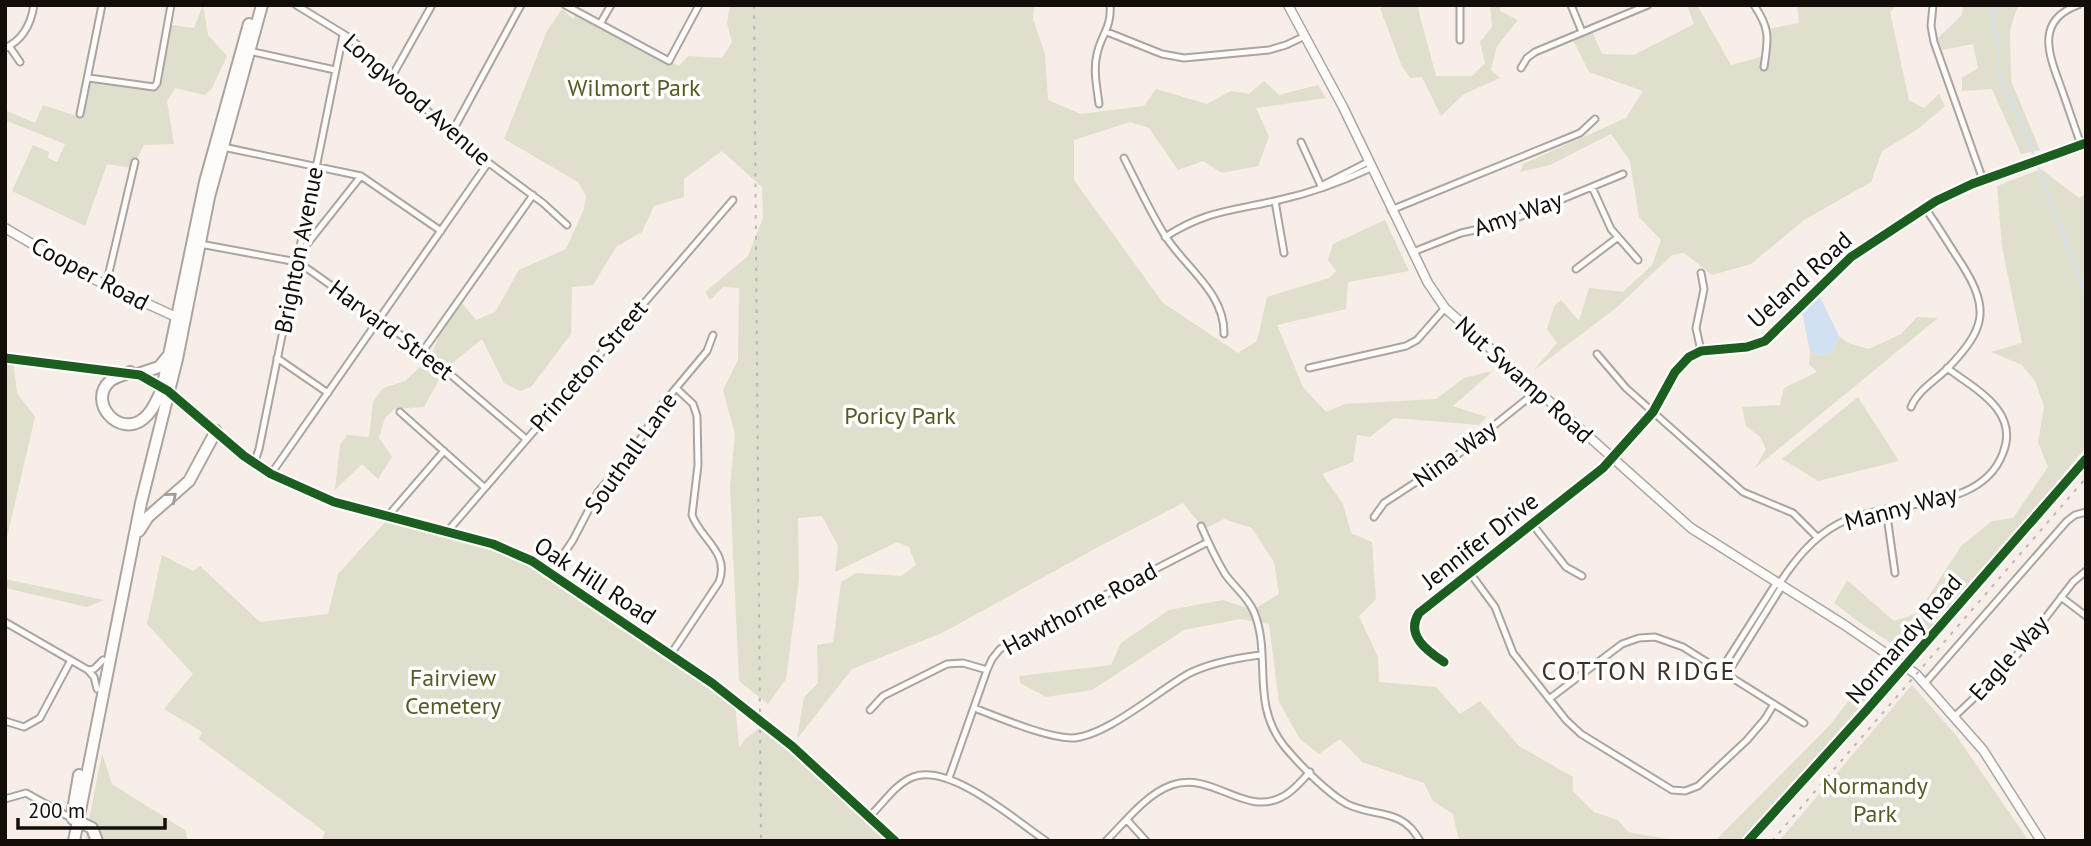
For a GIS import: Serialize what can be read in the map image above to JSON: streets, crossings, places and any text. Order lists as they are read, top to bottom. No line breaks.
{"streets":{"street":["Longwood Avenue","Amy Way","Brighton Avenue","Cooper Road","Ueland Road","Harvard Street","Princeton Street","Nut Swamp Road","Southall Lane","Nina Way","Manny Way","Jennifer Drive","Oak Hill Road","Hawthorne Road","Normandy Road","Eagle Way"]},"crossings":[["Longwood Avenue","Brighton Avenue"],["Amy Way","Nut Swamp Road"],["Brighton Avenue","Harvard Street"],["Brighton Avenue","Oak Hill Road"],["Harvard Street","Princeton Street"],["Princeton Street","Oak Hill Road"],["Nut Swamp Road","Nina Way"],["Nut Swamp Road","Manny Way"],["Nut Swamp Road","Jennifer Drive"],["Nut Swamp Road","Normandy Road"],["Nut Swamp Road","Eagle Way"],["Southall Lane","Oak Hill Road"]],"districts":["COTTON RIDGE"],"parks":["Wilmort Park","Poricy Park","Fairview Cemetery","Normandy Park"],"scale_bar":"200 m"}
